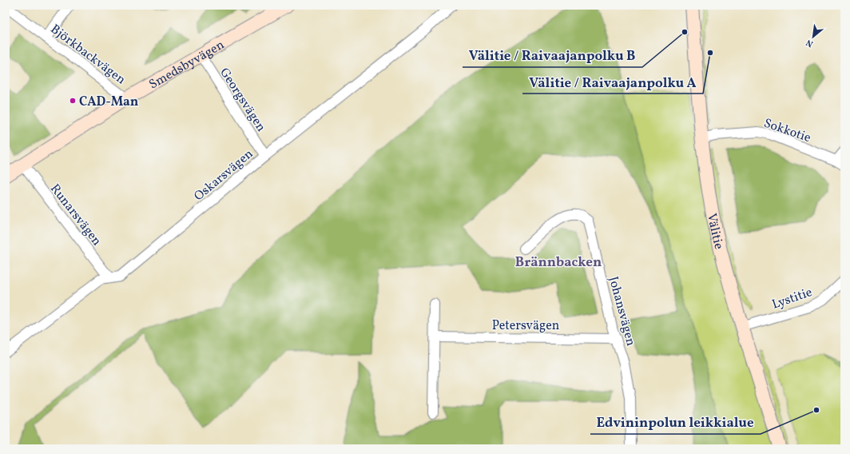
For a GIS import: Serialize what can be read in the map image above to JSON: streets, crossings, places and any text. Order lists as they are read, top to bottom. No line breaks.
{"streets":{"main road":["Smedsbyvägen","Välitie"],"street":["Björkbackvägen","Georgsvägen","Sokkotie","Oskarsvägen","Runarsvägen","Lystitie","Johansvägen","Petersvägen"]},"crossings":[["Björkbackvägen","Smedsbyvägen"],["Smedsbyvägen","Georgsvägen"],["Smedsbyvägen","Runarsvägen"],["Georgsvägen","Oskarsvägen"],["Sokkotie","Välitie"],["Oskarsvägen","Runarsvägen"],["Välitie","Lystitie"],["Johansvägen","Petersvägen"]],"districts":["Brännbacken"],"places":["Välitie / Raivaajanpolku B","Välitie / Raivaajanpolku A","CAD-Man","Edvininpolun leikkialue"],"north":"bottom left"}
